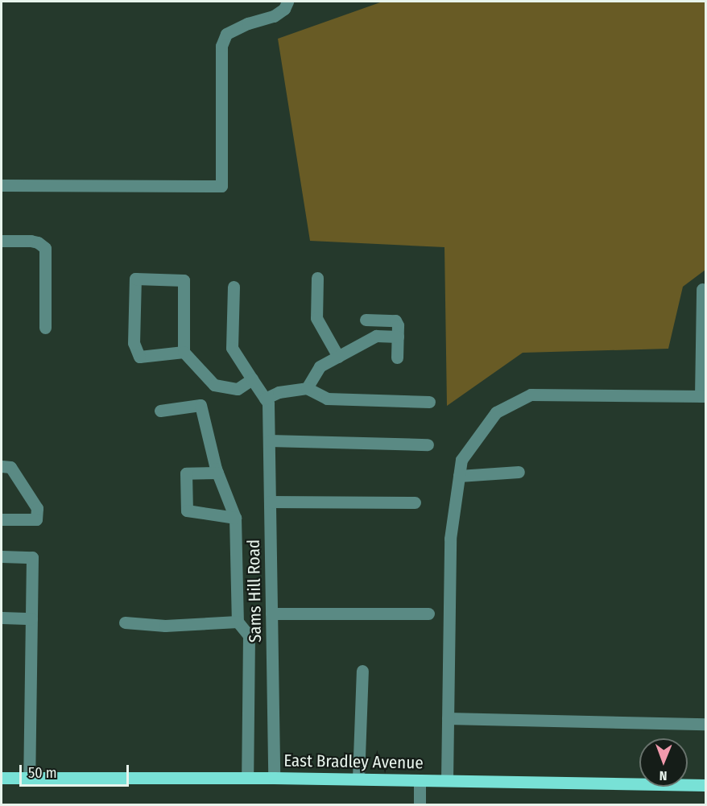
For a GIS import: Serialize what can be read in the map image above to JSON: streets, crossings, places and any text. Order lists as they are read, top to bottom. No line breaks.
{"streets":{"main road":["East Bradley Avenue"],"street":["Sams Hill Road"]},"crossings":[["Sams Hill Road","East Bradley Avenue"]],"scale_bar":"50 m","north":"bottom"}
